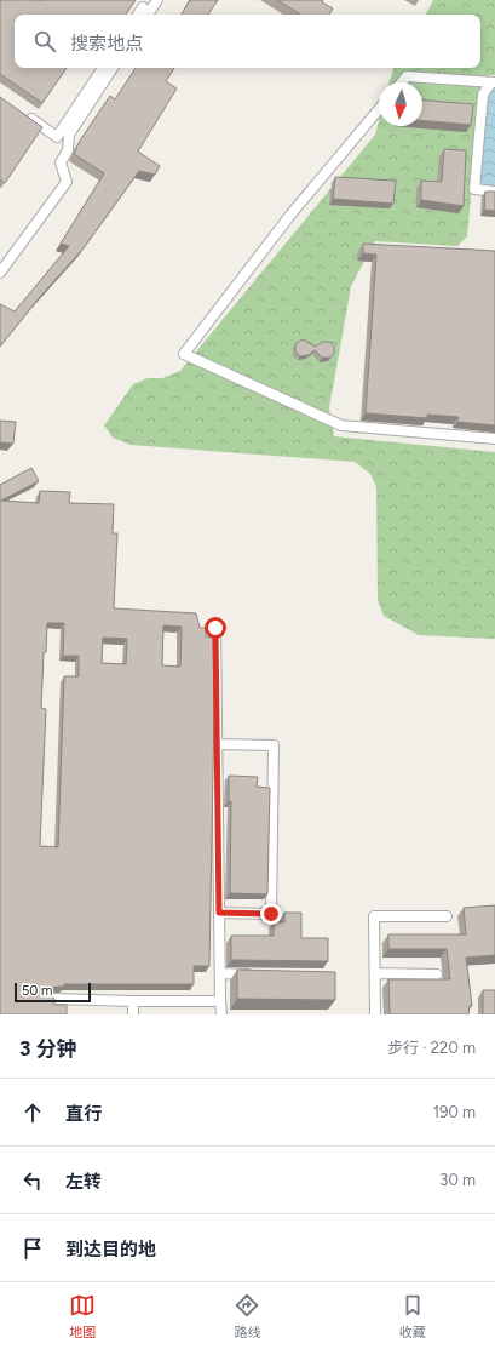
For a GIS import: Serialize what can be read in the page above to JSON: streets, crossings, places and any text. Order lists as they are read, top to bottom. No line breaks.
{"scale_bar":"50 m","north":"bottom","page":{"search":"搜索地点","scale":"50 m","heading":["3 分钟","步行 · 220 m"],"list":[["直行","190 m"],["左转","30 m"],"到达目的地"],"nav":["地图","路线","收藏"]}}
